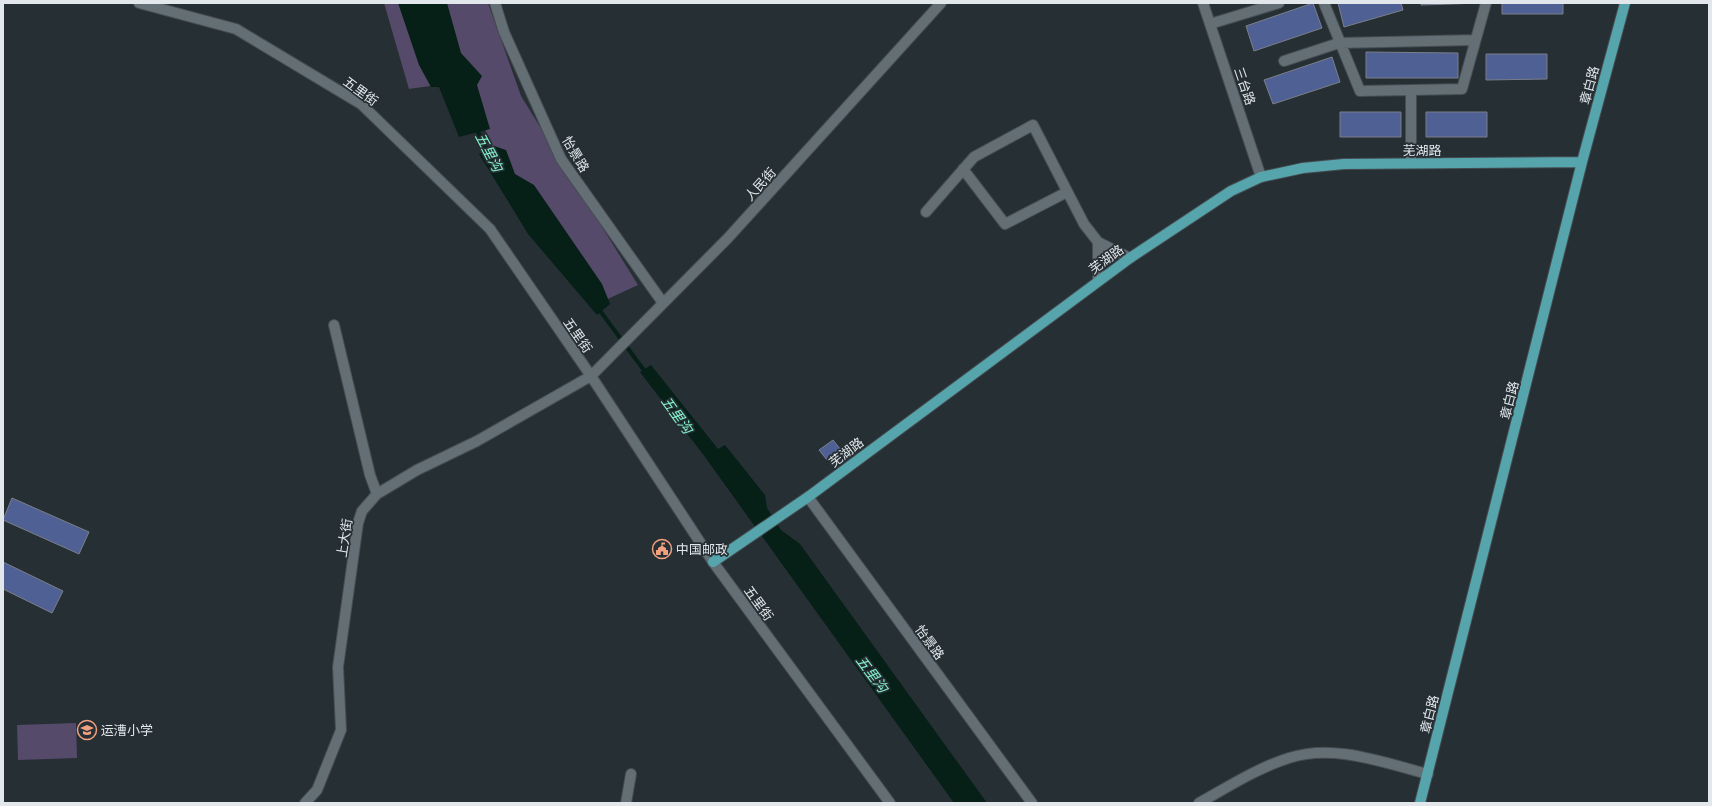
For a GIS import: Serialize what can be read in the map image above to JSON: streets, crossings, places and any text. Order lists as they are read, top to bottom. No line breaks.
{"streets":{"main road":["章白路","芜湖路"],"street":["三台路","五里街","怡景路","人民街","上大街"]},"crossings":[["章白路","芜湖路"],["三台路","芜湖路"],["五里街","芜湖路"],["五里街","人民街"],["五里街","上大街"],["芜湖路","怡景路"],["怡景路","人民街"],["人民街","上大街"]],"water":["五里沟"],"places":{"public building":["中国邮政"],"school or university":["运漕小学"]}}
